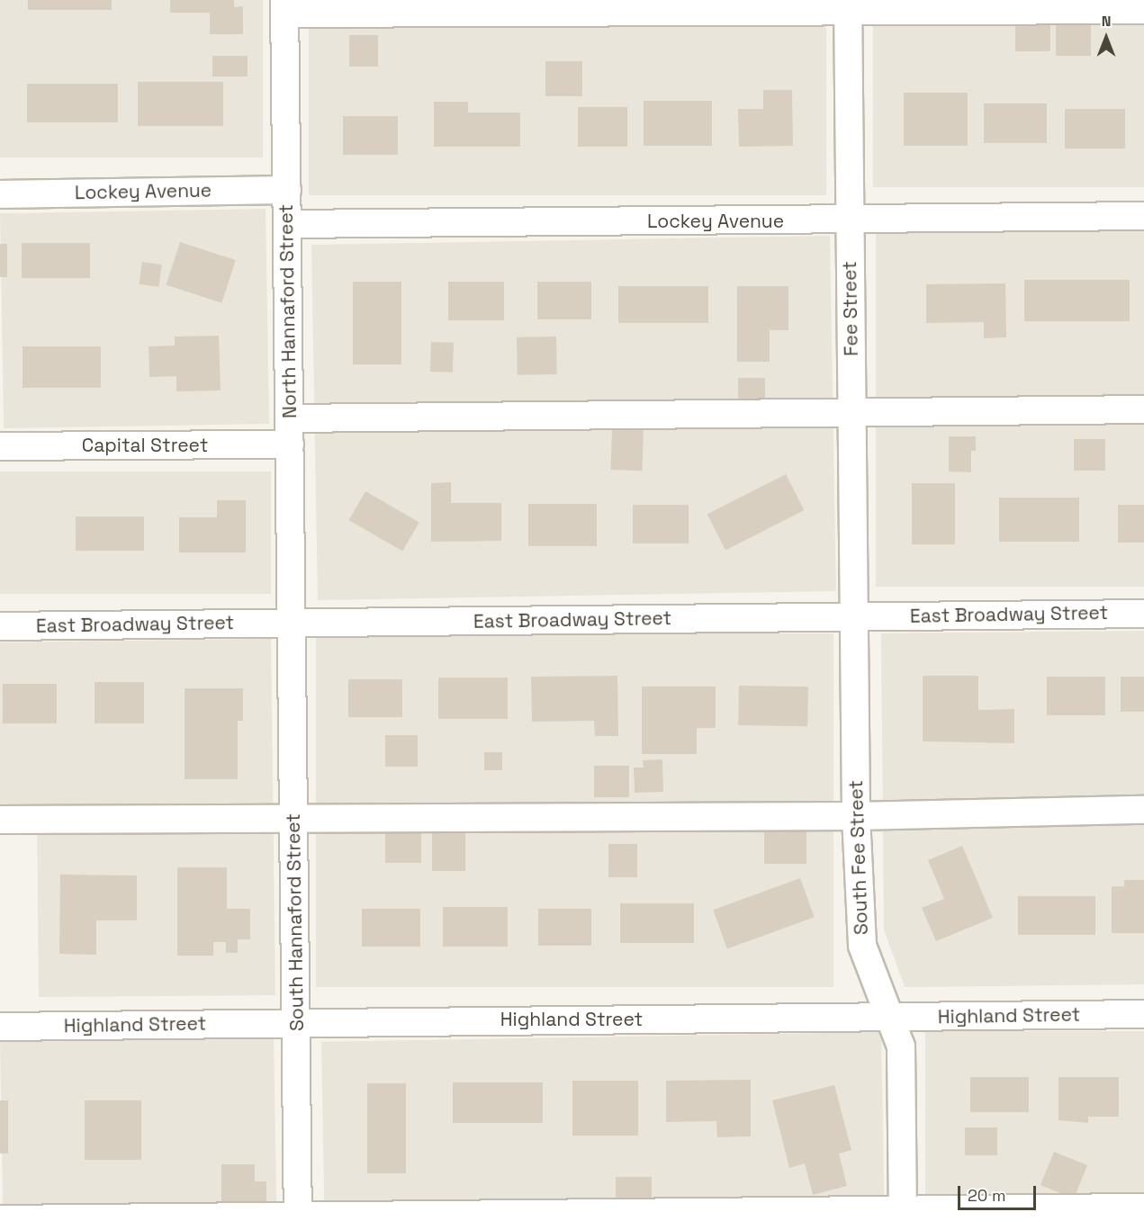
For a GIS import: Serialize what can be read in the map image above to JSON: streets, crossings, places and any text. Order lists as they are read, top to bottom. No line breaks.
{"streets":{"street":["Lockey Avenue","Fee Street","North Hannaford Street","Capital Street","East Broadway Street","South Fee Street","South Hannaford Street","Highland Street"]},"crossings":[["Lockey Avenue","Fee Street"],["Lockey Avenue","North Hannaford Street"],["Fee Street","Capital Street"],["Fee Street","East Broadway Street"],["Fee Street","South Fee Street"],["North Hannaford Street","Capital Street"],["North Hannaford Street","East Broadway Street"],["North Hannaford Street","South Hannaford Street"],["East Broadway Street","South Fee Street"],["East Broadway Street","South Hannaford Street"],["South Fee Street","Highland Street"],["South Hannaford Street","Highland Street"]],"scale_bar":"20 m","north":"top"}
